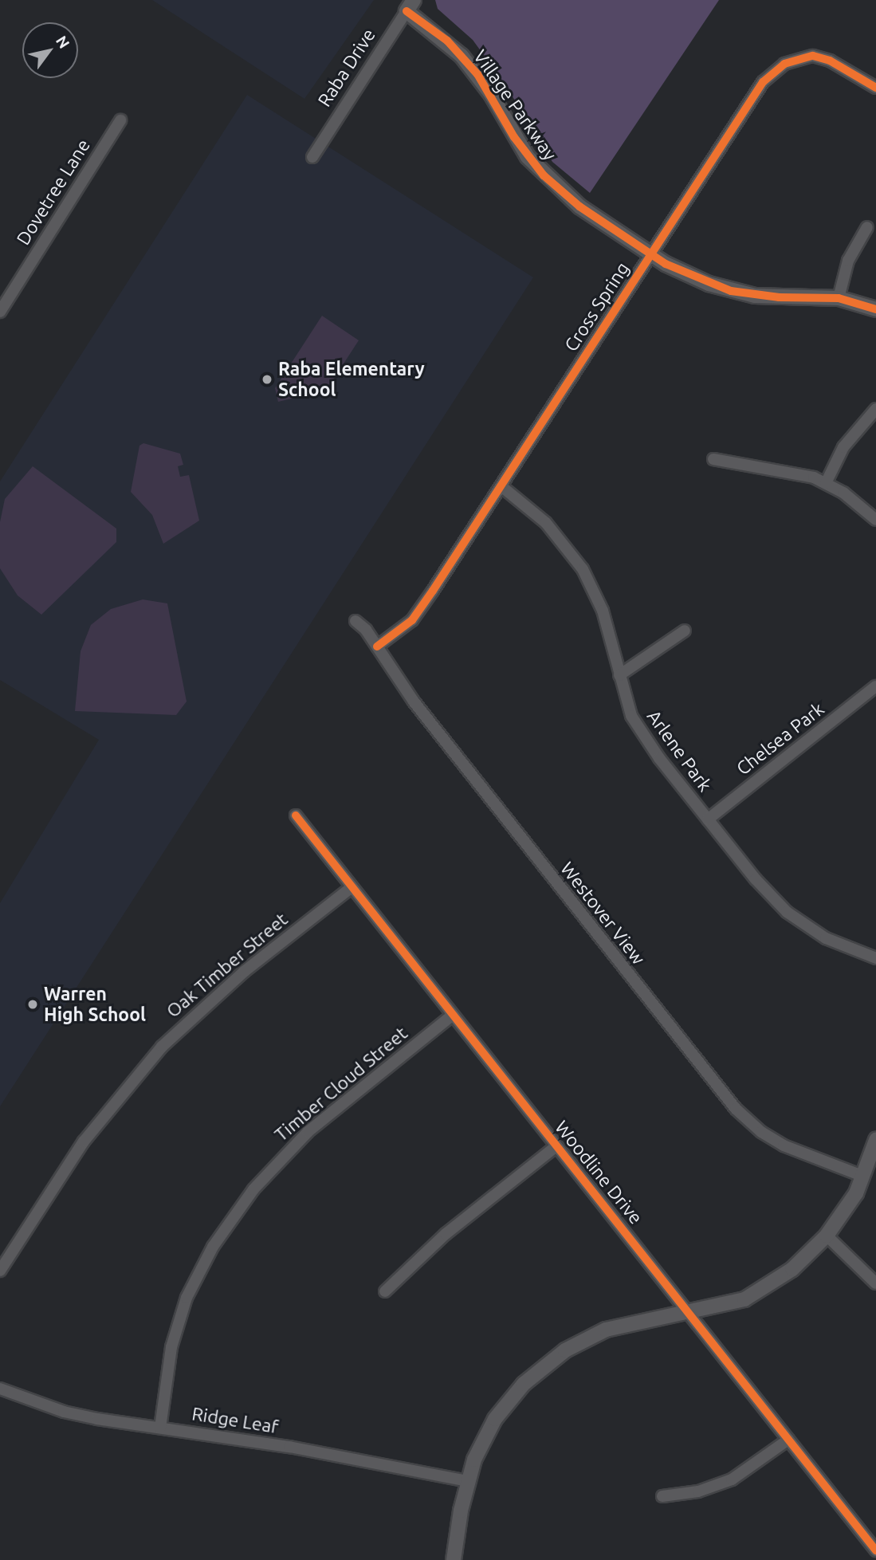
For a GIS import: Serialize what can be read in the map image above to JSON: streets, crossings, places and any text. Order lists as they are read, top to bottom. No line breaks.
{"streets":{"street":["Raba Drive","Village Parkway","Dovetree Lane","Cross Spring","Chelsea Park","Arlene Park","Westover View","Oak Timber Street","Timber Cloud Street","Woodline Drive","Ridge Leaf"]},"crossings":[["Raba Drive","Village Parkway"],["Village Parkway","Cross Spring"],["Cross Spring","Arlene Park"],["Cross Spring","Westover View"],["Chelsea Park","Arlene Park"],["Oak Timber Street","Woodline Drive"],["Timber Cloud Street","Woodline Drive"],["Timber Cloud Street","Ridge Leaf"]],"places":["Raba Elementary School","Warren High School"],"north":"top right"}
